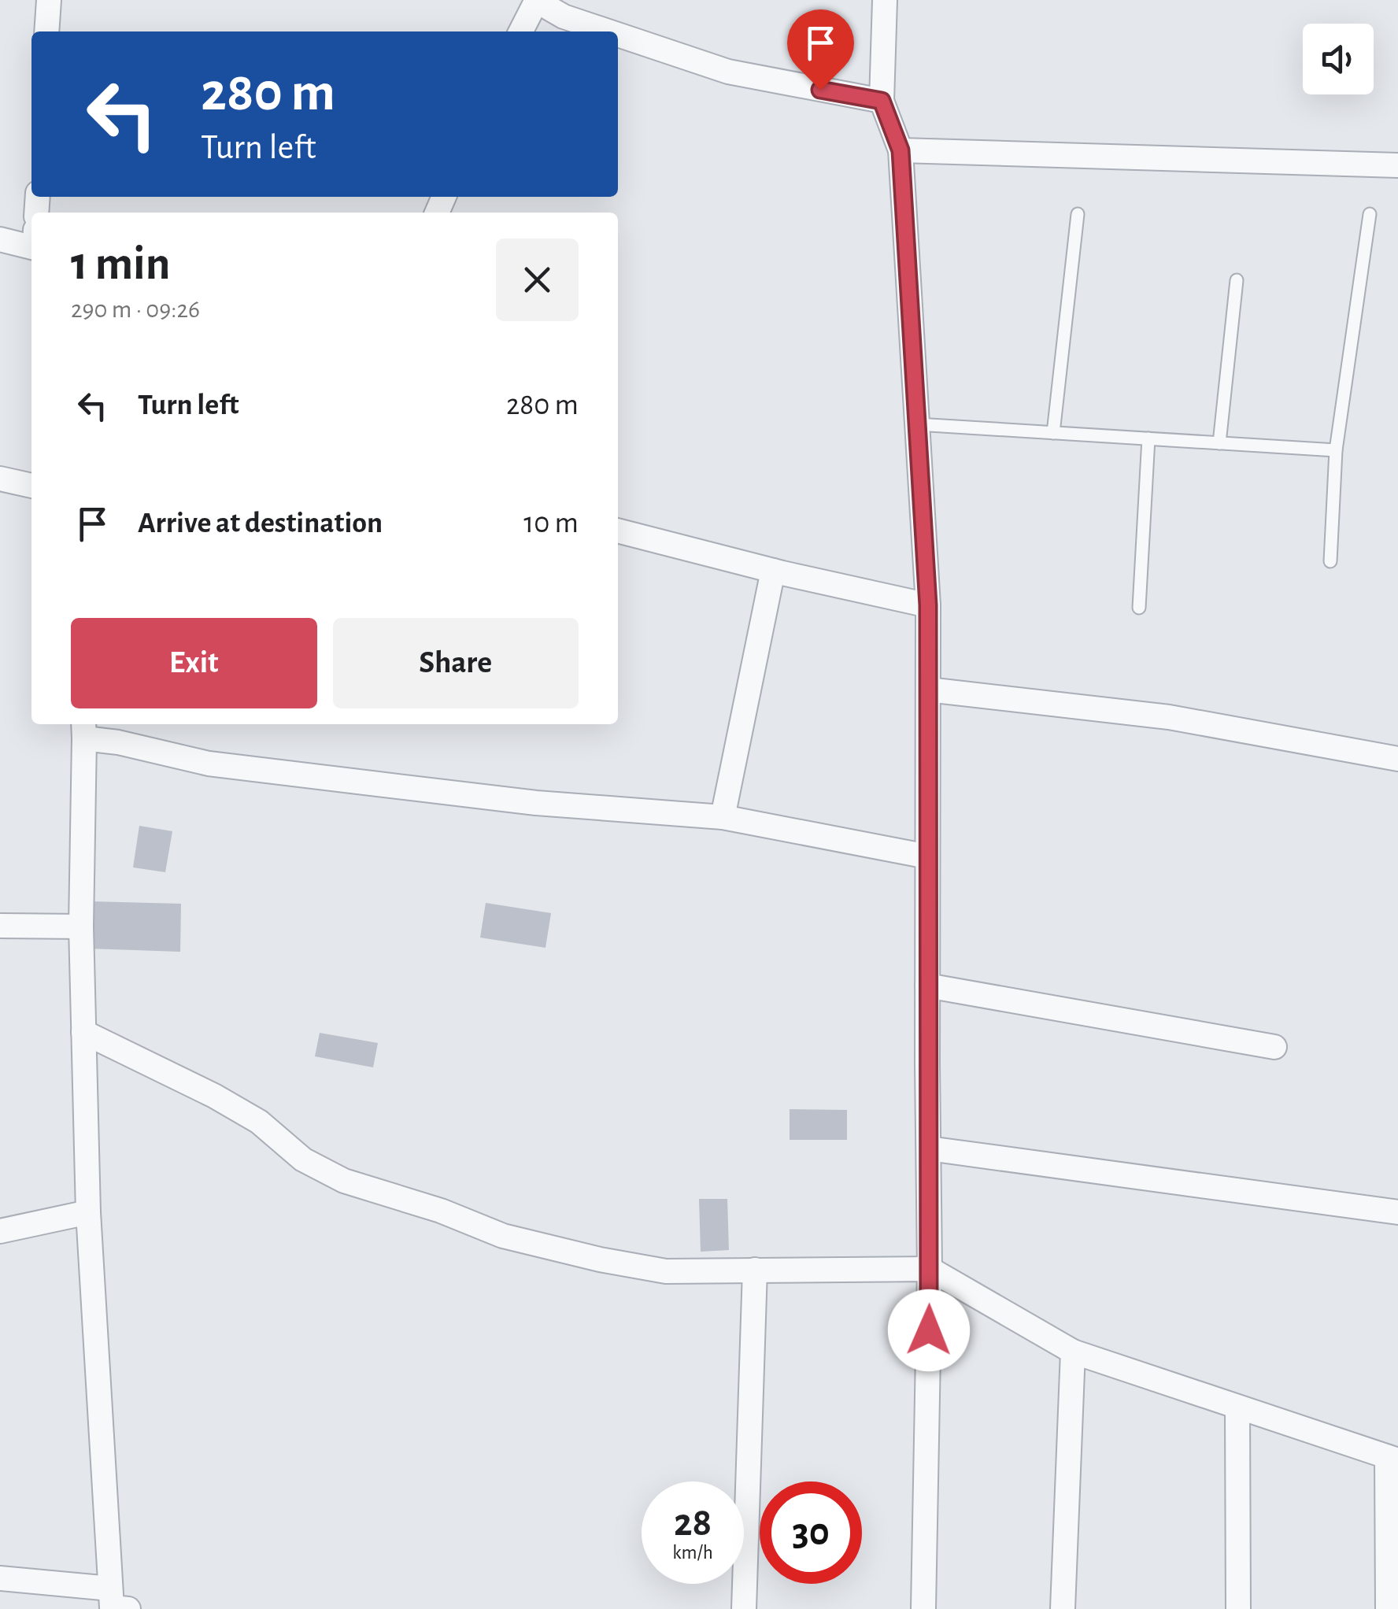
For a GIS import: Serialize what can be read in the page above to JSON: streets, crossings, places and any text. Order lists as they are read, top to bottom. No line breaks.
{"page":{"turn":["280 m","Turn left"],"heading":["1 min","290 m · 09:26"],"list":[{"name":"Turn left","value":"280 m"},{"name":"Arrive at destination","value":"10 m"}],"buttons":["Exit","Share"],"speed":"28 km/h","limit":"30"}}
